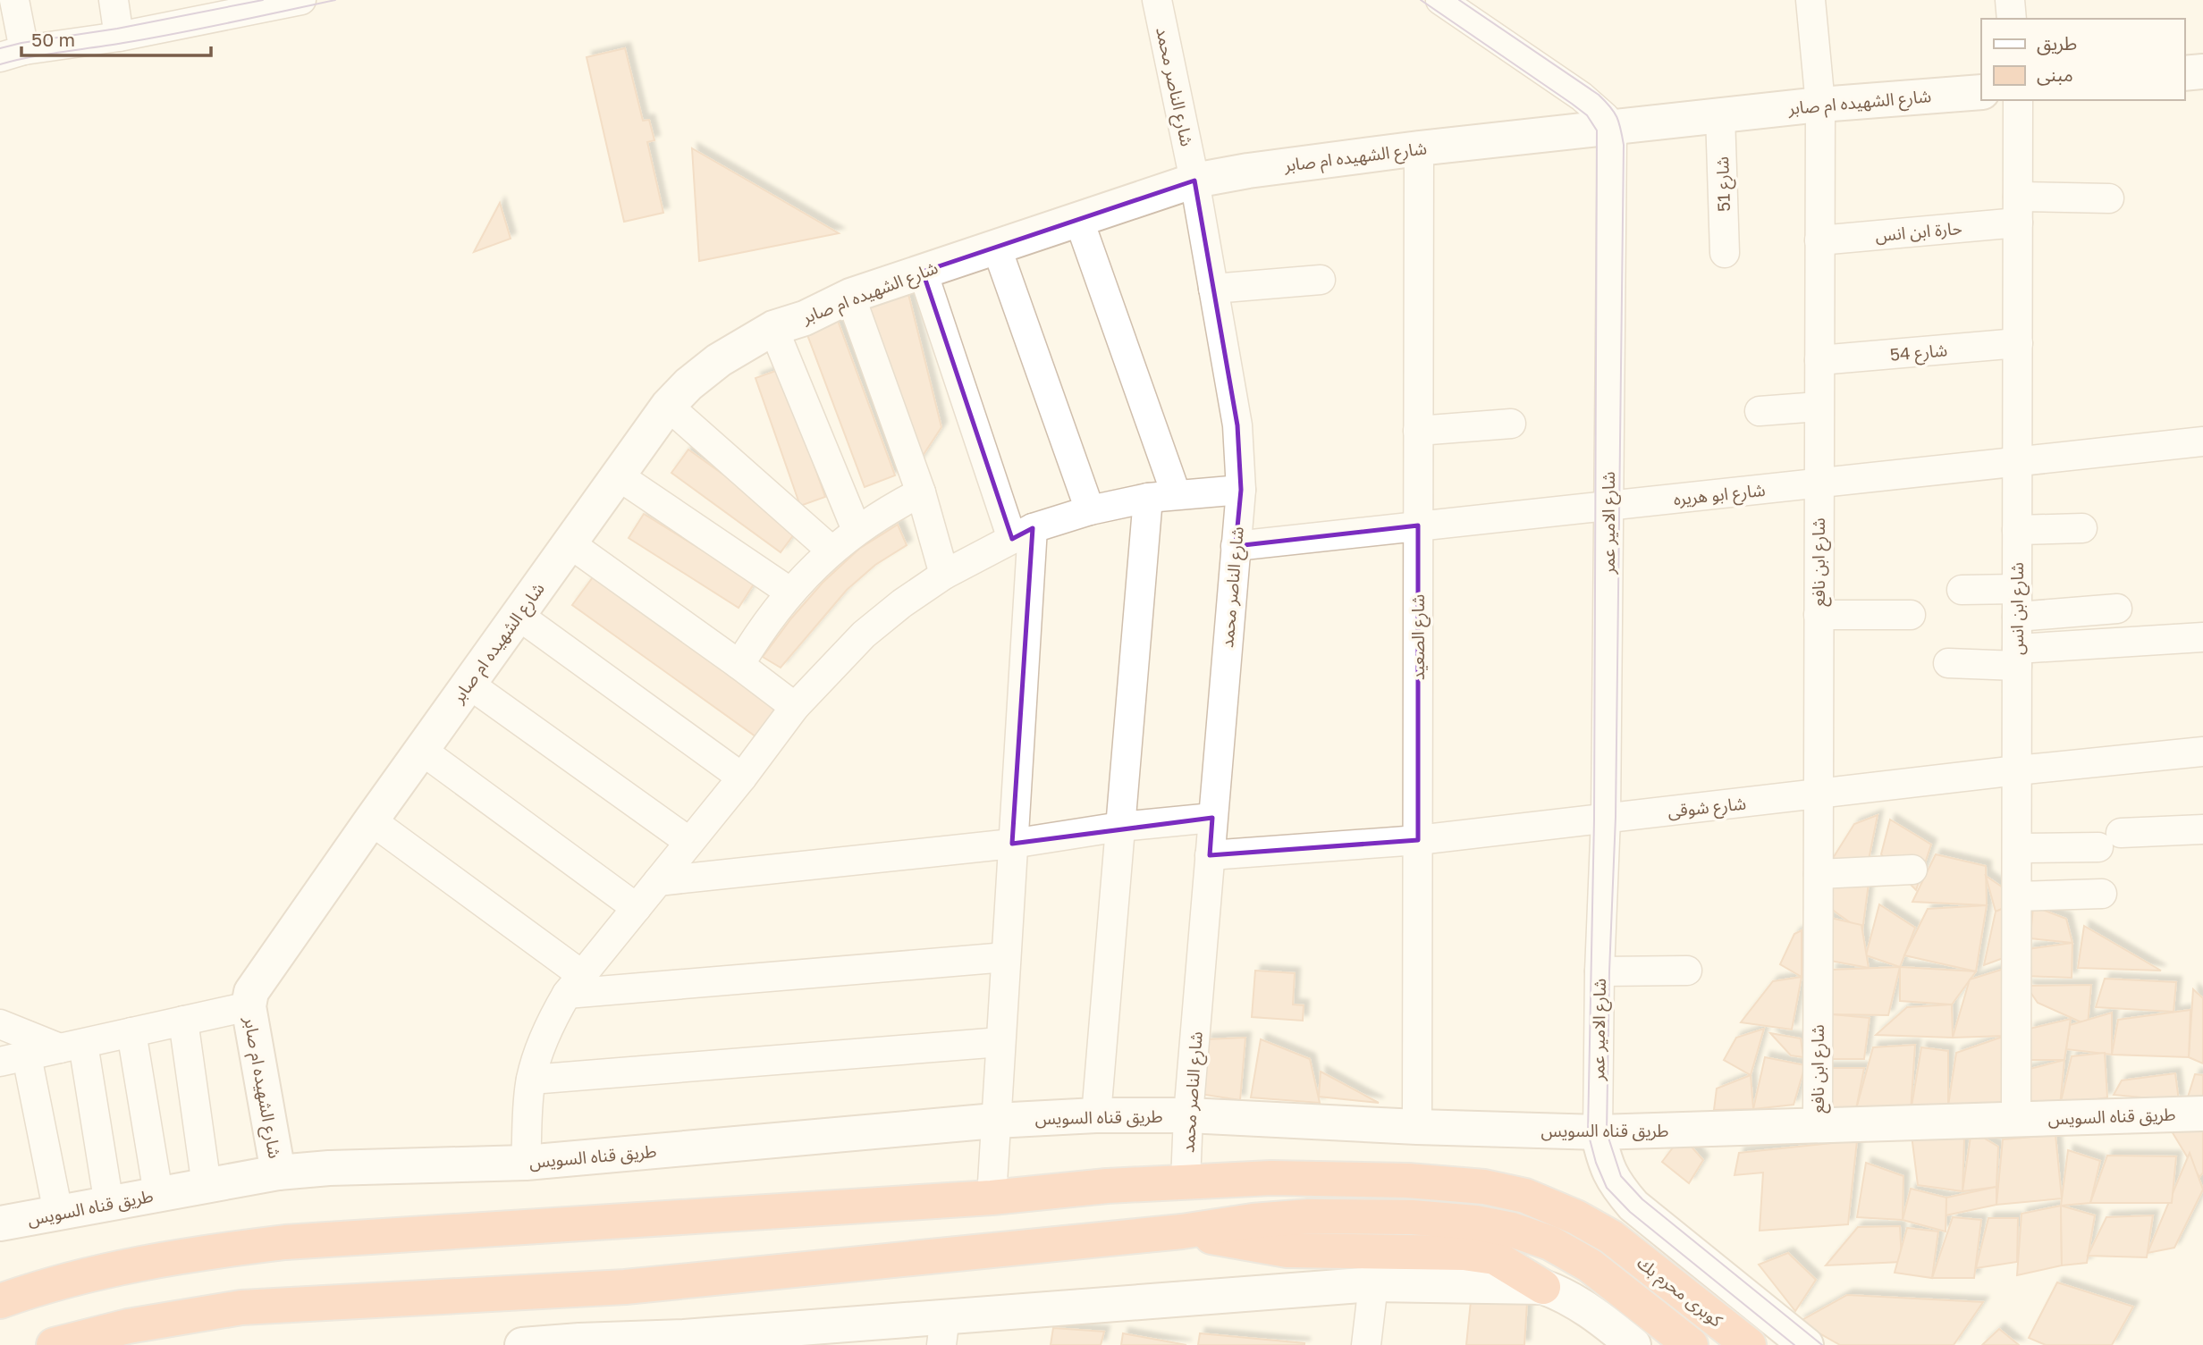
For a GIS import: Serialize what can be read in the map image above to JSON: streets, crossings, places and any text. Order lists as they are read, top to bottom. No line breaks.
{"streets":{"highway":["كوبرى محرم بك"],"street":["شارع الناصر محمد","شارع الشهيده ام صابر","شارع 51","حارة ابن انس","شارع 54","شارع ابو هريره","شارع الامير عمر","شارع ابن نافع","شارع ابن انس","شارع الصعيد","شارع شوقى","طريق قناه السويس"]},"crossings":[["شارع الناصر محمد","شارع الشهيده ام صابر"],["شارع الناصر محمد","شارع ابو هريره"],["شارع الناصر محمد","شارع شوقى"],["شارع الناصر محمد","طريق قناه السويس"],["شارع الناصر محمد","كوبرى محرم بك"],["شارع الشهيده ام صابر","شارع 51"],["شارع الشهيده ام صابر","شارع الامير عمر"],["شارع الشهيده ام صابر","شارع ابن نافع"],["شارع الشهيده ام صابر","شارع الصعيد"],["شارع الشهيده ام صابر","طريق قناه السويس"],["حارة ابن انس","شارع ابن نافع"],["حارة ابن انس","شارع ابن انس"],["شارع 54","شارع ابن نافع"],["شارع 54","شارع ابن انس"],["شارع ابو هريره","شارع الامير عمر"],["شارع ابو هريره","شارع ابن نافع"],["شارع ابو هريره","شارع ابن انس"],["شارع ابو هريره","شارع الصعيد"],["شارع الامير عمر","شارع شوقى"],["شارع الامير عمر","طريق قناه السويس"],["شارع ابن نافع","شارع شوقى"],["شارع ابن نافع","طريق قناه السويس"],["شارع ابن انس","شارع شوقى"],["شارع ابن انس","طريق قناه السويس"],["شارع الصعيد","شارع شوقى"],["شارع الصعيد","طريق قناه السويس"]],"legend":["طريق","مبنى"],"scale_bar":"50 m"}
